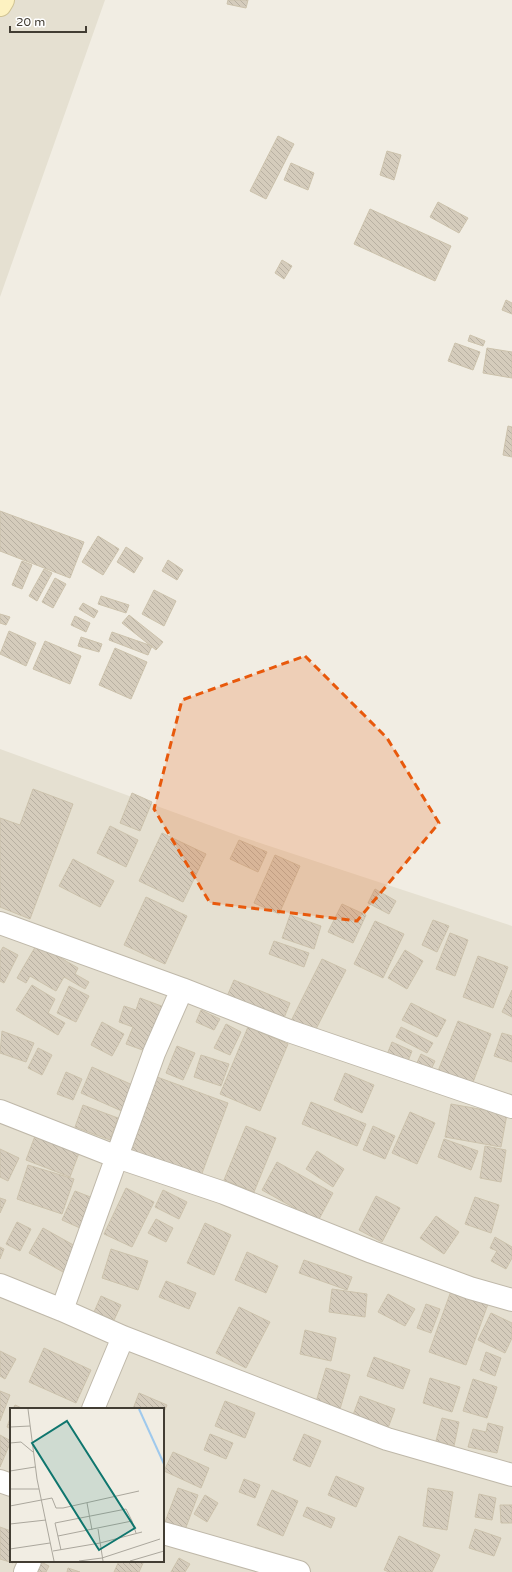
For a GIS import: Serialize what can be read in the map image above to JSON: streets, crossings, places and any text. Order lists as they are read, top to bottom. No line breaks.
{"scale_bar":"20 m"}
